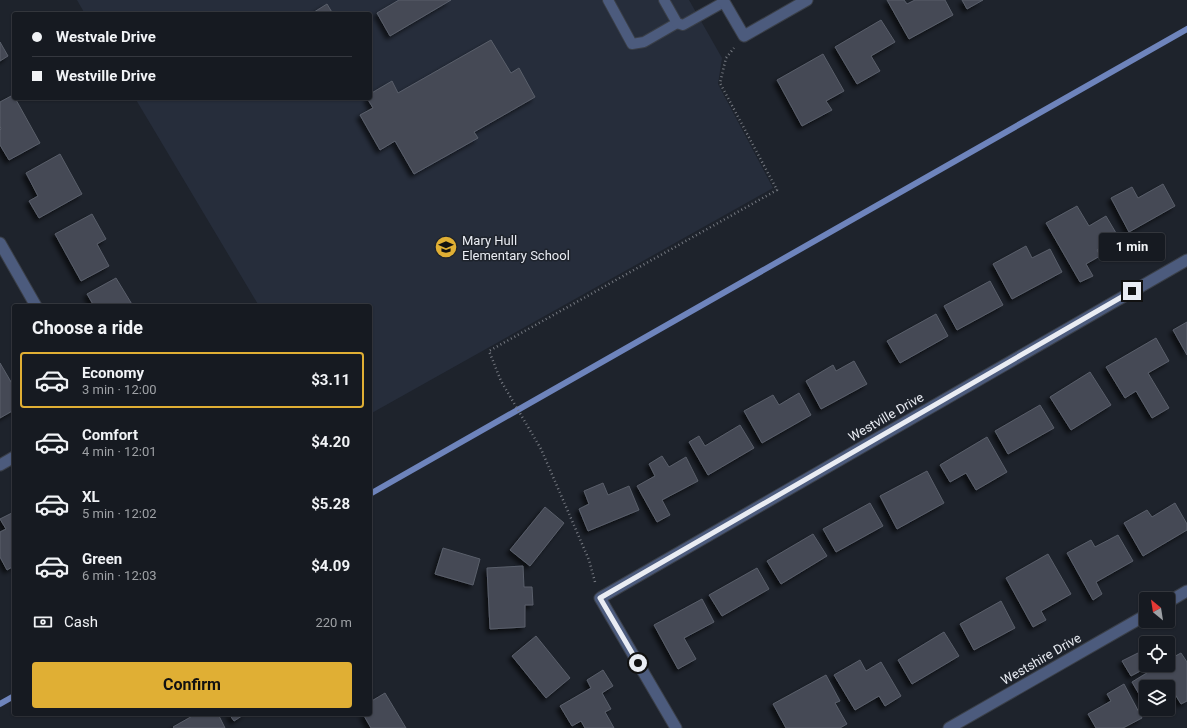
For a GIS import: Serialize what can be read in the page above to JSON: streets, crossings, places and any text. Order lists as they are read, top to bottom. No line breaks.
{"streets":{"street":["Westville Drive","Westshire Drive"]},"places":{"school or university":["Mary Hull Elementary School"]},"north":"top left","page":{"banner":["Westvale Drive","Westville Drive"],"bubble":"1 min","heading":"Choose a ride","list":[{"name":"Economy","note":"3 min · 12:00","value":"$3.11"},{"name":"Comfort","note":"4 min · 12:01","value":"$4.20"},{"name":"XL","note":"5 min · 12:02","value":"$5.28"},{"name":"Green","note":"6 min · 12:03","value":"$4.09"}],"pay":["Cash","220 m"],"buttons":"Confirm"}}
